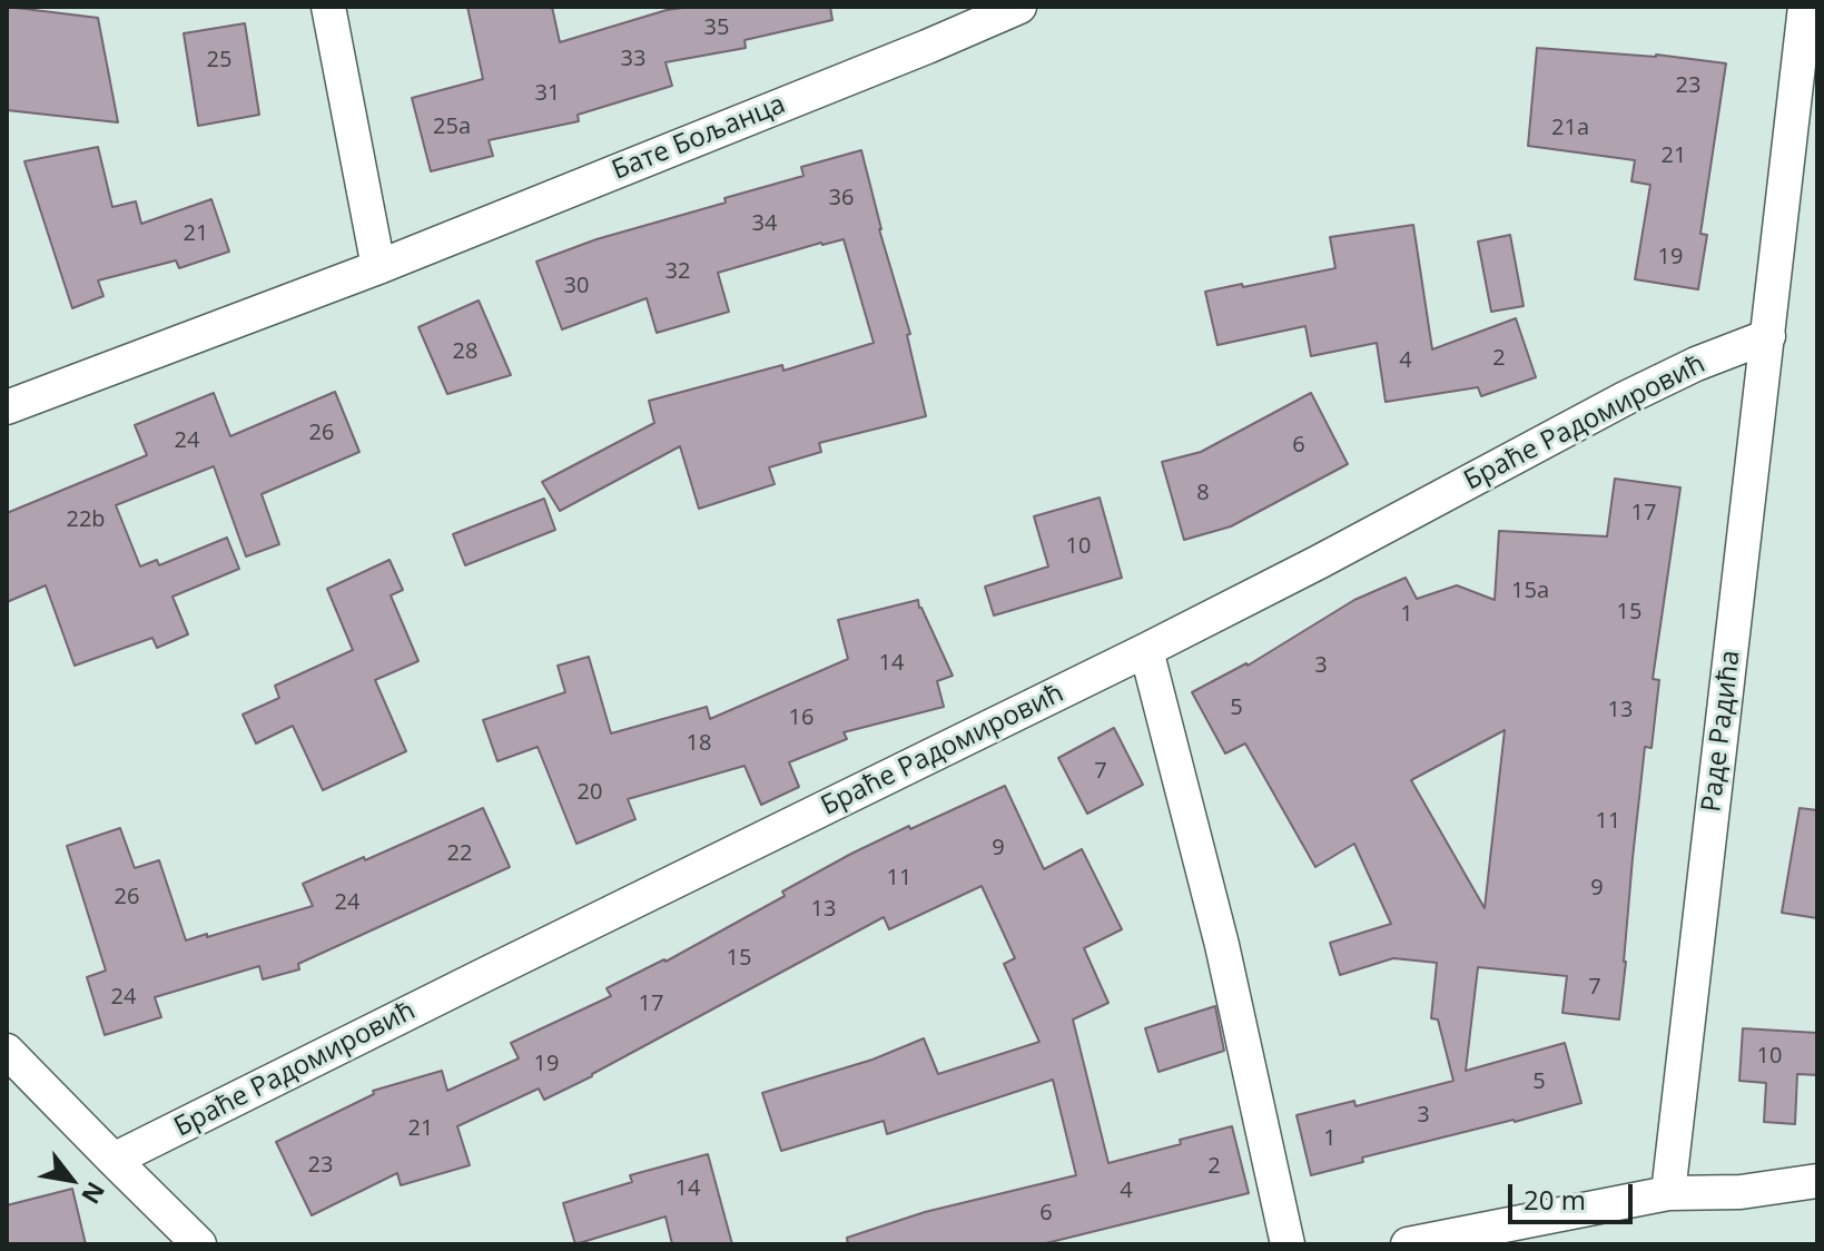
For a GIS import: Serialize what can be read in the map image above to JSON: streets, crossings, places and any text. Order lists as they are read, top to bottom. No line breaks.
{"streets":{"street":["Бате Бољанца","Браће Радомировић","Раде Радића"]},"crossings":[["Браће Радомировић","Раде Радића"]],"house_numbers":["35","33","25","23","31","25a","21a","21","36","34","21","19","32","30","28","2","4","26","24","6","8","17","22b","10","15a","15","1","14","3","5","13","16","18","7","20","11","9","22","11","9","26","24","13","15","7","24","17","10","19","5","3","21","1","23","2","14","4","6"],"scale_bar":"20 m","north":"bottom right"}
